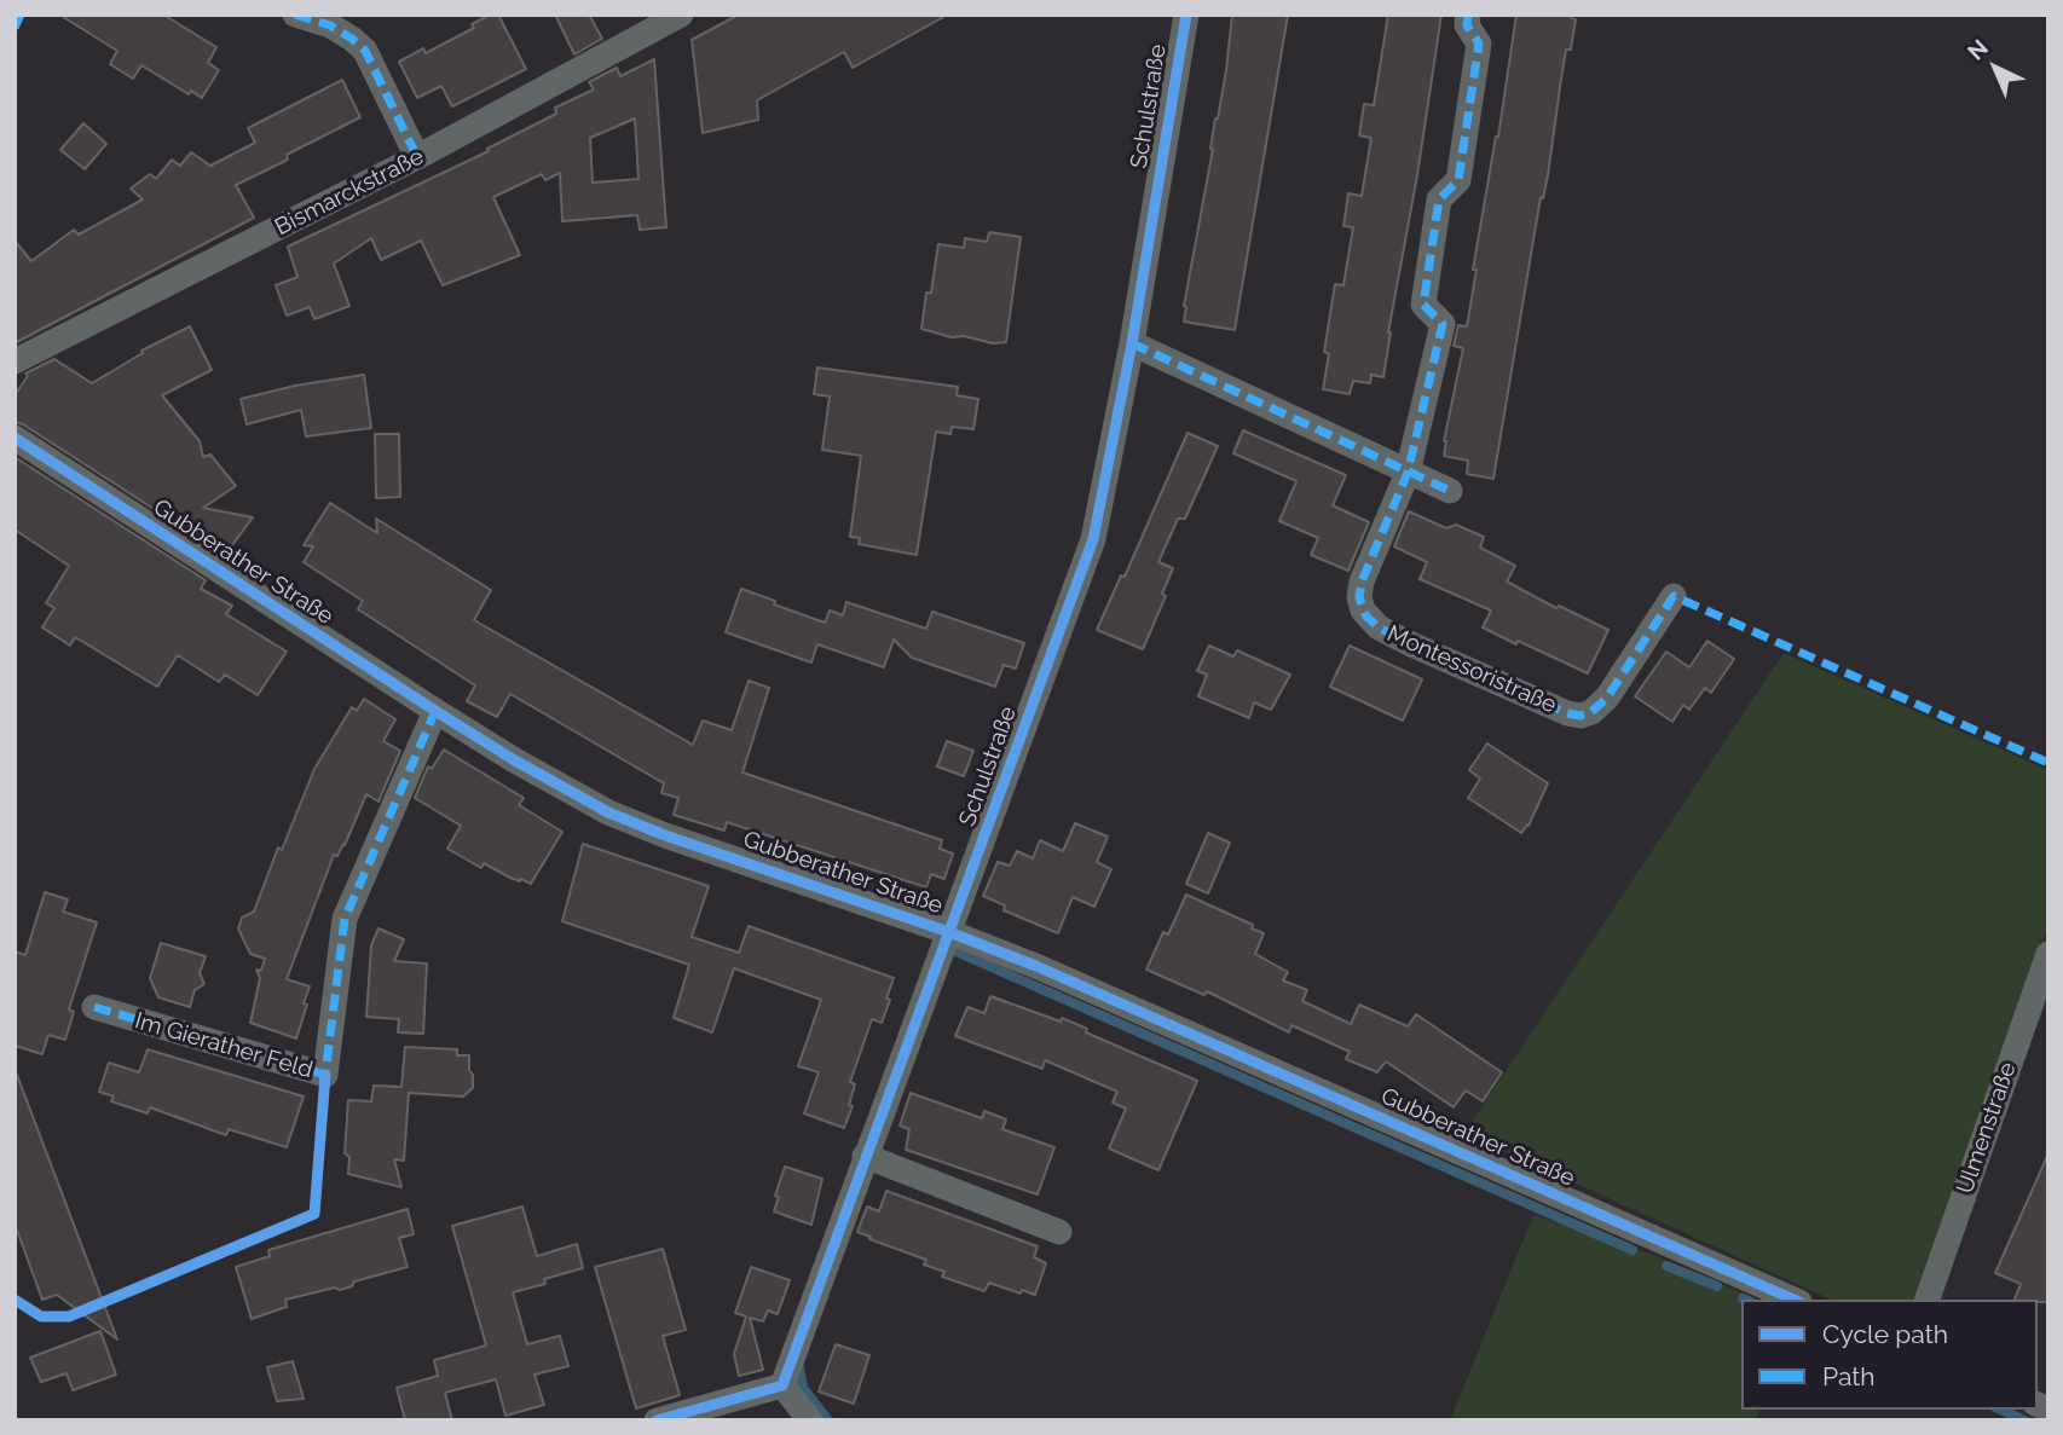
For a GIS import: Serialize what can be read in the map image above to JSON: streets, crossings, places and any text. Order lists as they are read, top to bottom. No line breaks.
{"streets":{"street":["Schulstraße","Bismarckstraße","Gubberather Straße","Montessoristraße","Im Gierather Feld","Ulmenstraße"]},"crossings":[["Schulstraße","Gubberather Straße"],["Gubberather Straße","Im Gierather Feld"]],"legend":["Cycle path","Path"],"north":"top left"}
